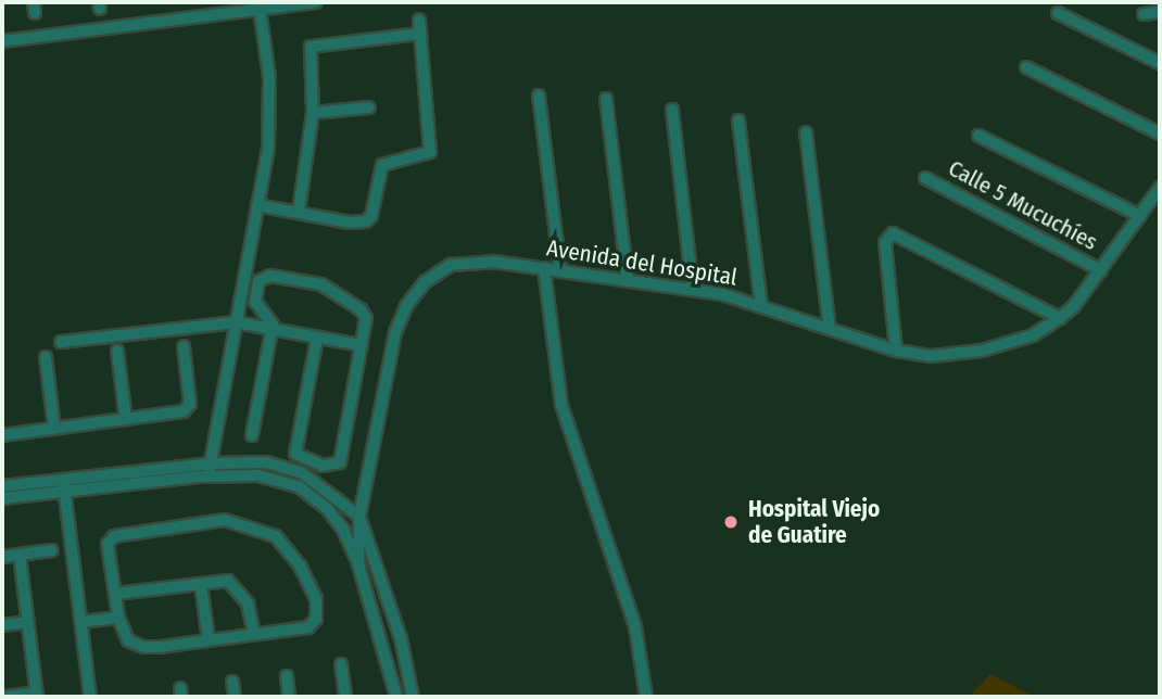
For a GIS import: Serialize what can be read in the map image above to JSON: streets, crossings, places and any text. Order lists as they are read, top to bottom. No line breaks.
{"streets":{"street":["Calle 5 Mucuchíes","Avenida del Hospital"]},"crossings":[["Calle 5 Mucuchíes","Avenida del Hospital"]],"places":["Hospital Viejo de Guatire"]}
